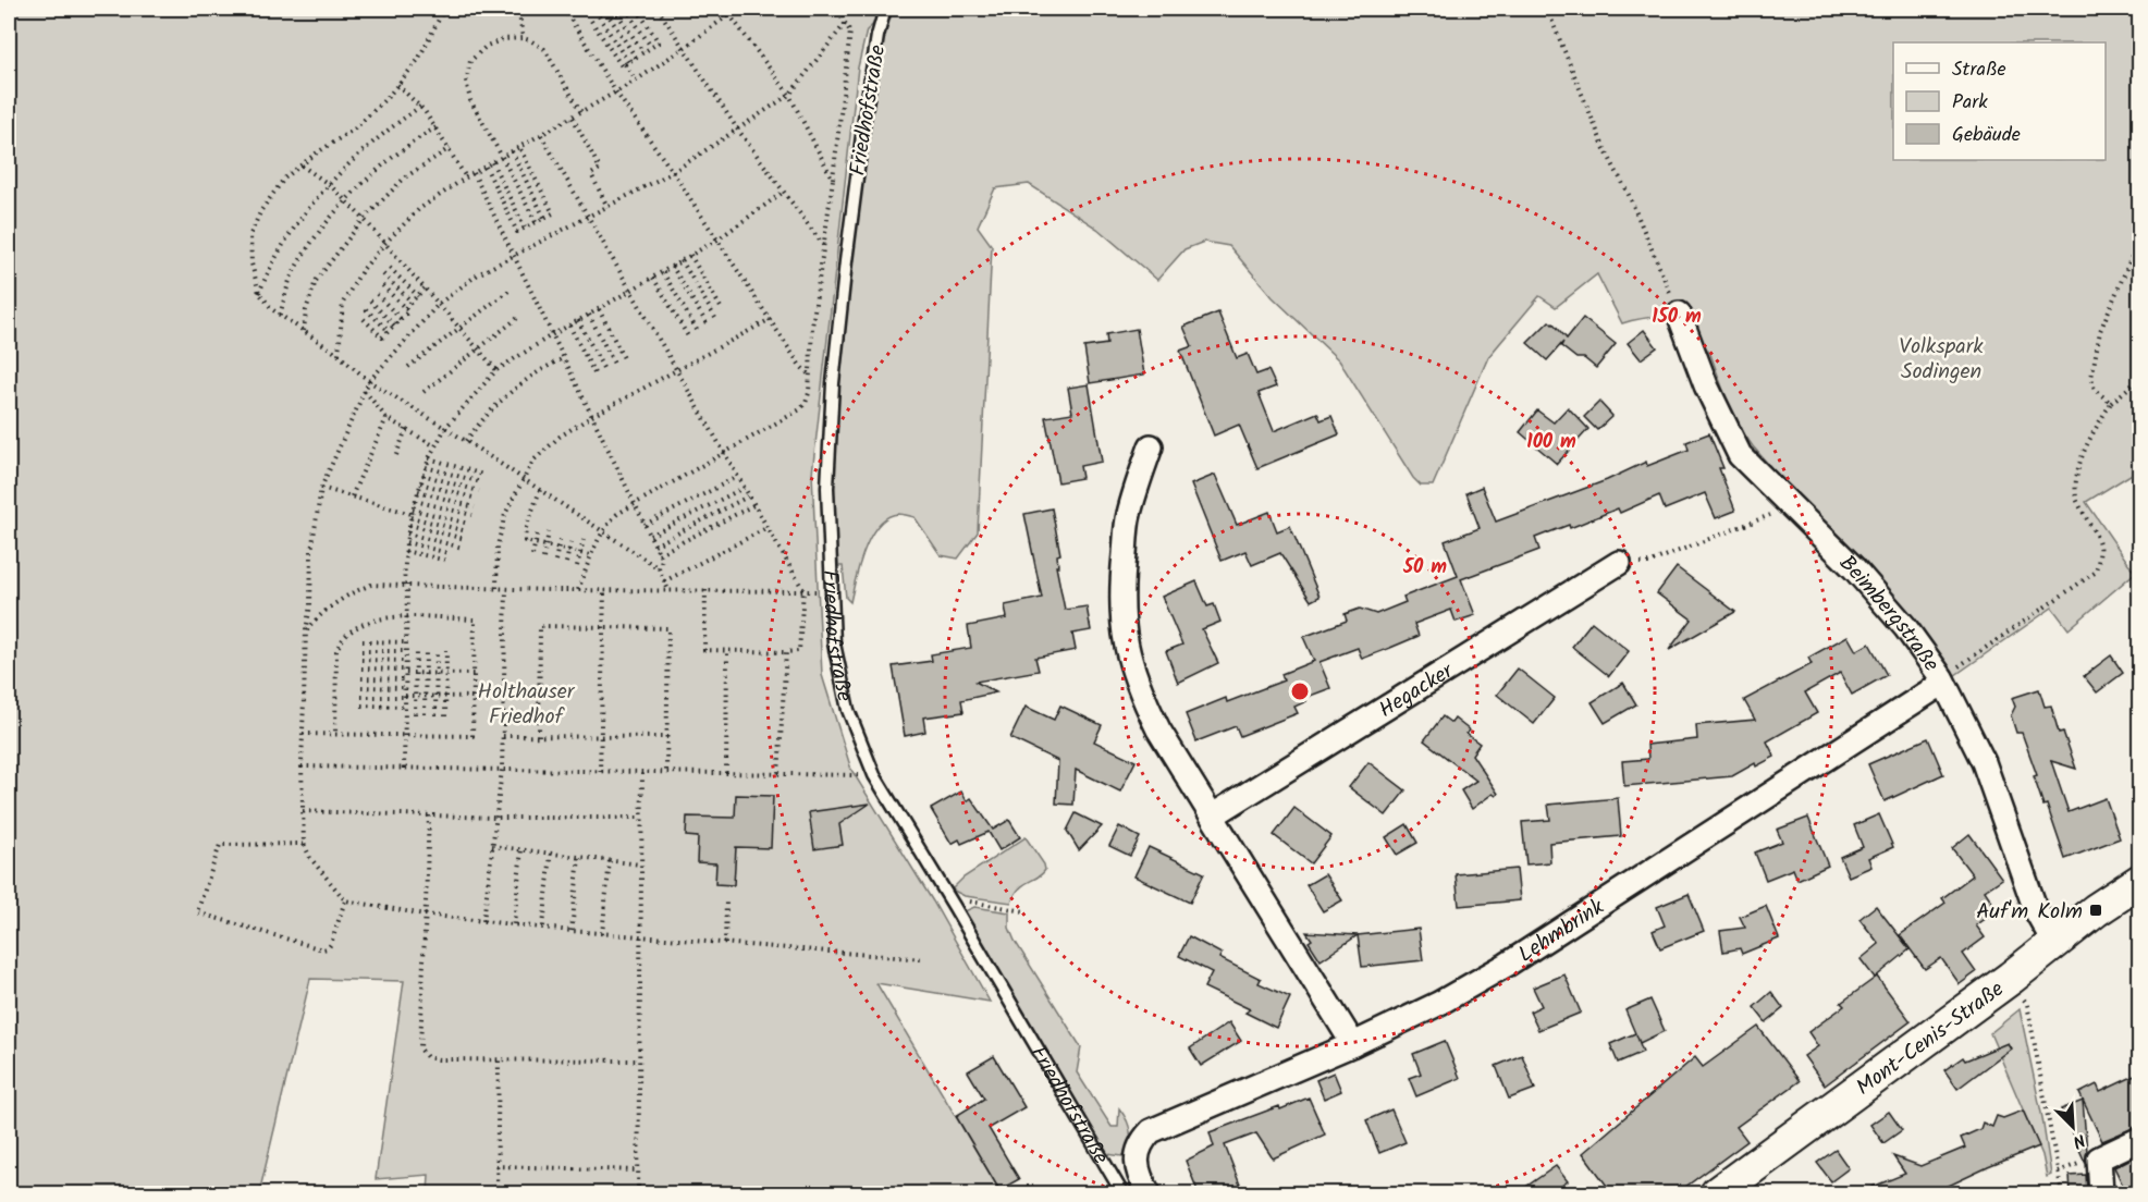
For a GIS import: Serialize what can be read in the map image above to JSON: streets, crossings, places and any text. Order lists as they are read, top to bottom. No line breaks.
{"streets":{"main road":["Mont-Cenis-Straße"],"street":["Friedhofstraße","Beimbergstraße","Hegacker","Lehmbrink"]},"crossings":[["Friedhofstraße","Lehmbrink"],["Beimbergstraße","Lehmbrink"],["Beimbergstraße","Mont-Cenis-Straße"]],"parks":["Volkspark Sodingen","Holthauser Friedhof"],"places":{"transit":["Auf'm Kolm"]},"legend":["Straße","Park","Gebäude"],"north":"bottom right","rings":["150 m","100 m","50 m"]}
